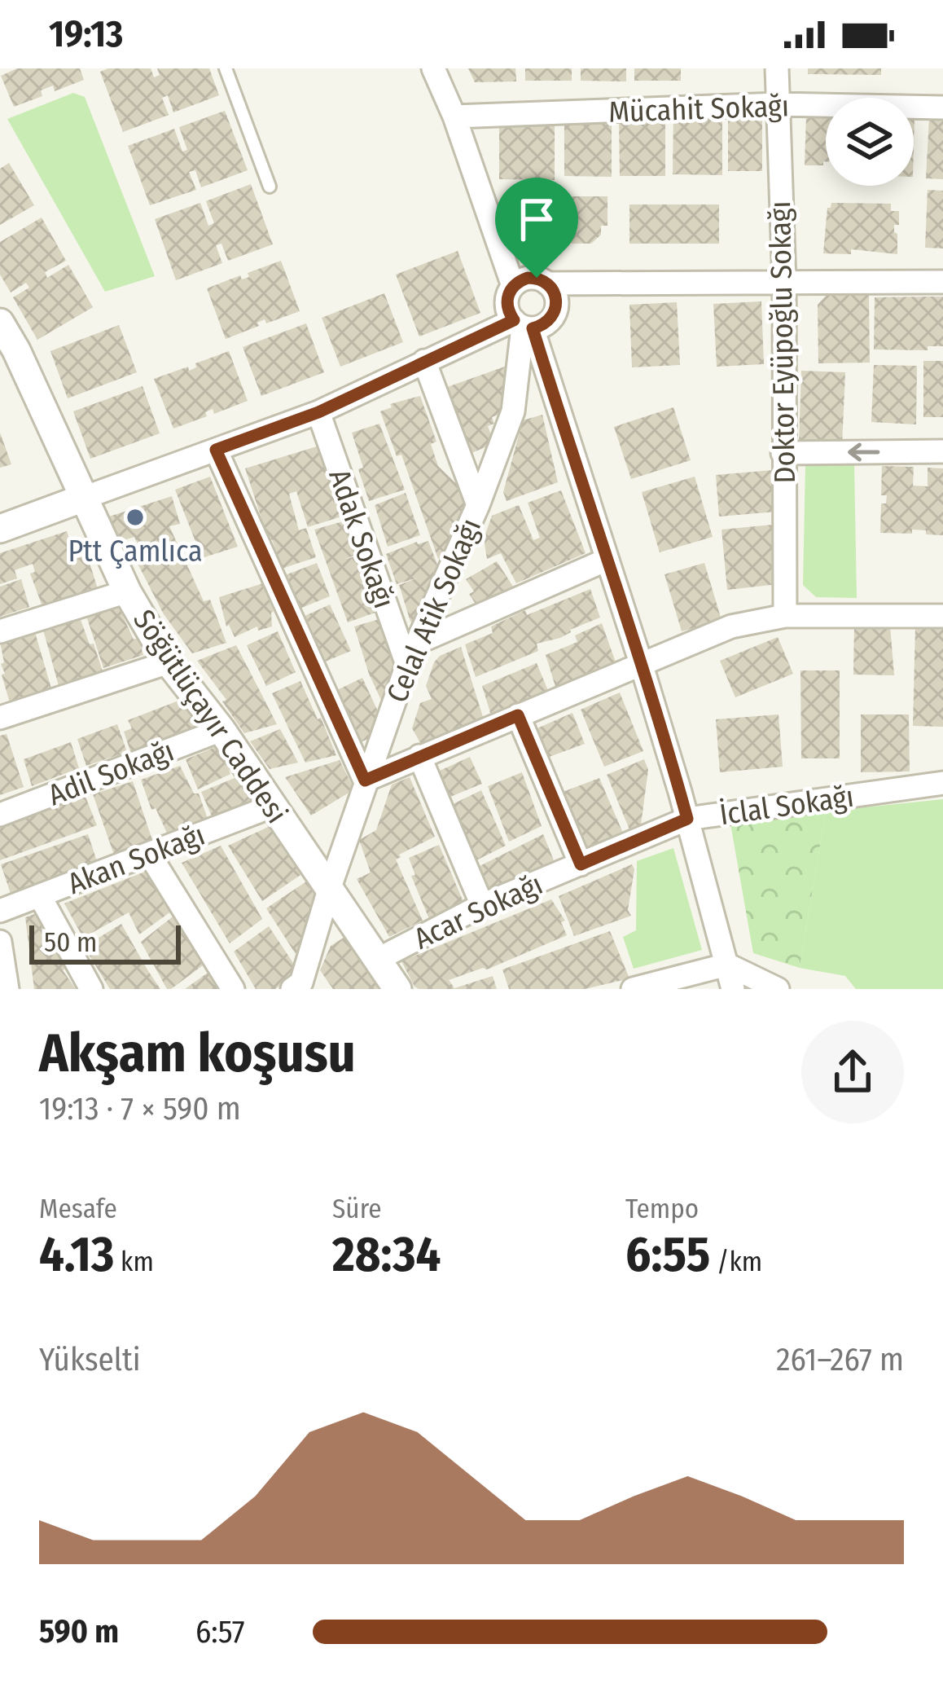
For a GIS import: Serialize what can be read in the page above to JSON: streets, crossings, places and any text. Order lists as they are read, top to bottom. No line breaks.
{"streets":{"street":["Mücahit Sokağı","Doktor Eyüpoğlu Sokağı","Adak Sokağı","Celal Atik Sokağı","Söğütlüçayır Caddesi","Adil Sokağı","İclal Sokağı","Akan Sokağı","Acar Sokağı"]},"crossings":[["Mücahit Sokağı","Doktor Eyüpoğlu Sokağı"],["Adak Sokağı","Celal Atik Sokağı"],["Celal Atik Sokağı","Söğütlüçayır Caddesi"],["Söğütlüçayır Caddesi","Adil Sokağı"],["Söğütlüçayır Caddesi","Akan Sokağı"],["Söğütlüçayır Caddesi","Acar Sokağı"],["İclal Sokağı","Acar Sokağı"]],"places":["Ptt Çamlıca"],"scale_bar":"50 m","page":{"status":"19:13","scale":"50 m","heading":["Akşam koşusu","19:13 · 7 × 590 m"],"stats":[["Mesafe","4.13 km"],["Süre","28:34"],["Tempo","6:55 /km"]],"chart":["Yükselti","261–267 m"],"list":[{"name":"590 m","note":"6:57"}]}}
